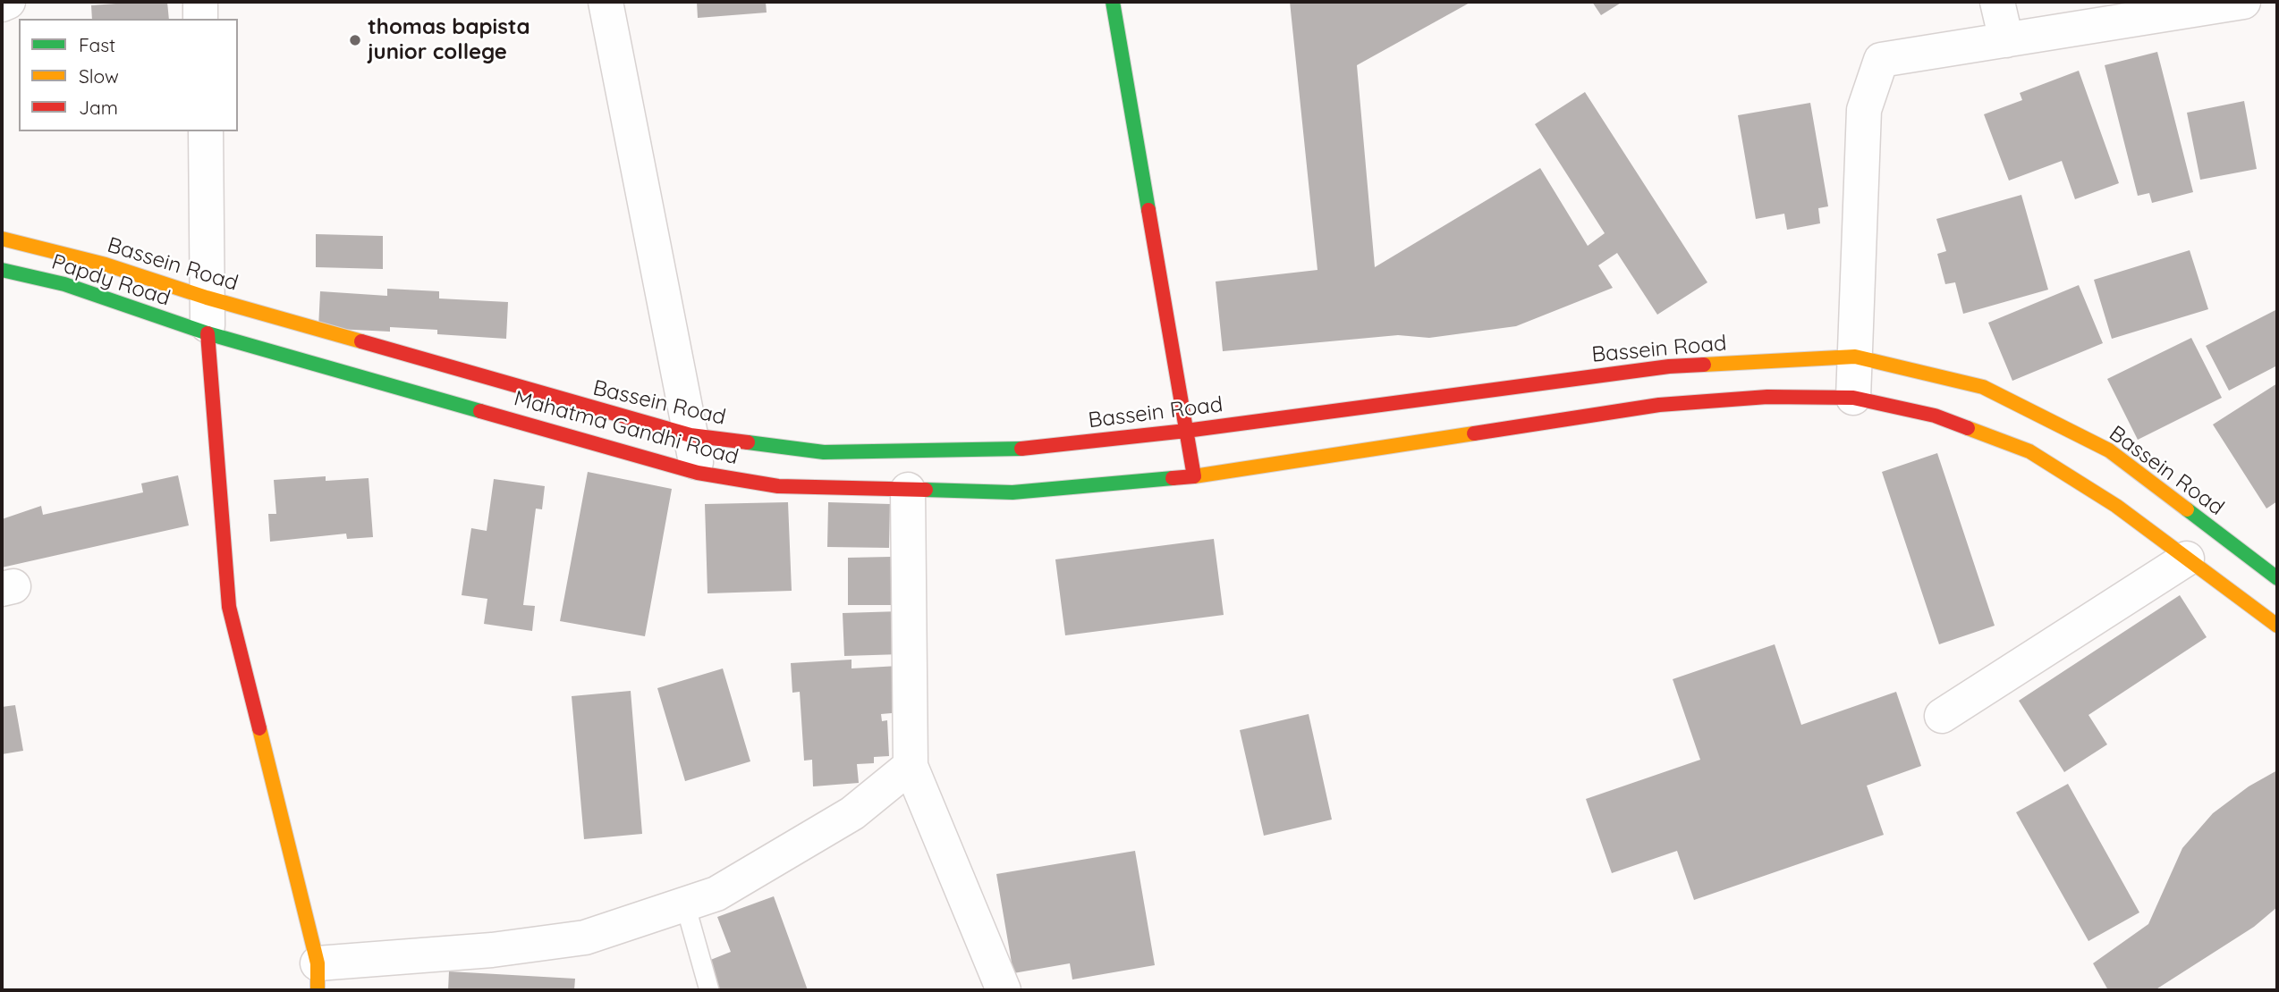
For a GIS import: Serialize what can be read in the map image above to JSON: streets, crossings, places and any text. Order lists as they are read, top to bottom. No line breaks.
{"streets":{"main road":["Bassein Road","Papdy Road","Mahatma Gandhi Road"]},"crossings":[["Papdy Road","Mahatma Gandhi Road"]],"places":["thomas bapista junior college"],"legend":["Fast","Slow","Jam"]}
